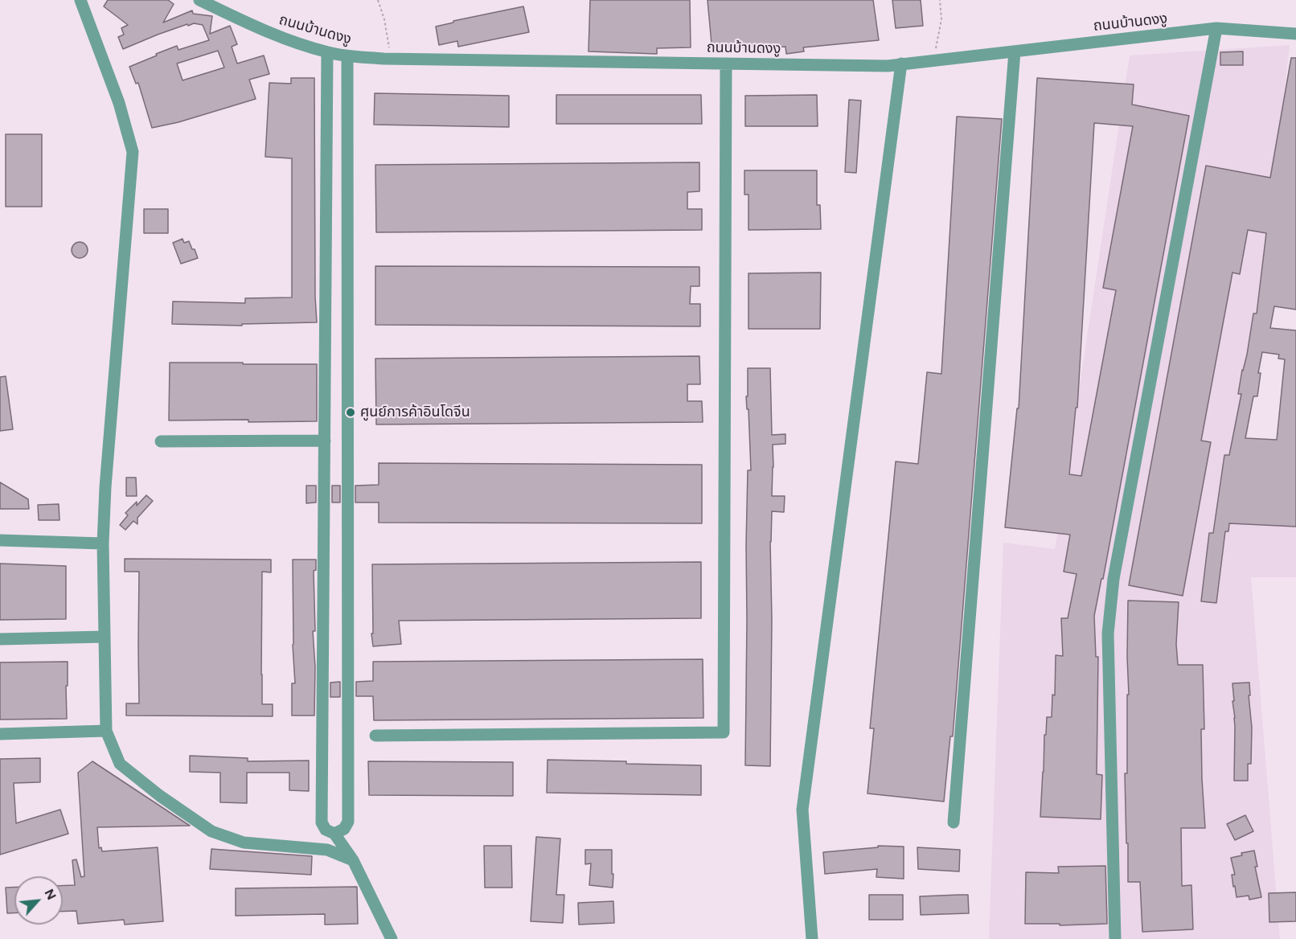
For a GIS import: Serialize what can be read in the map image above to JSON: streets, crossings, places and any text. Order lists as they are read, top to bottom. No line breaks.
{"streets":{"street":["ถนนบ้านดงงู"]},"places":["ศูนย์การค้าอินโดจีน"],"north":"top right"}
